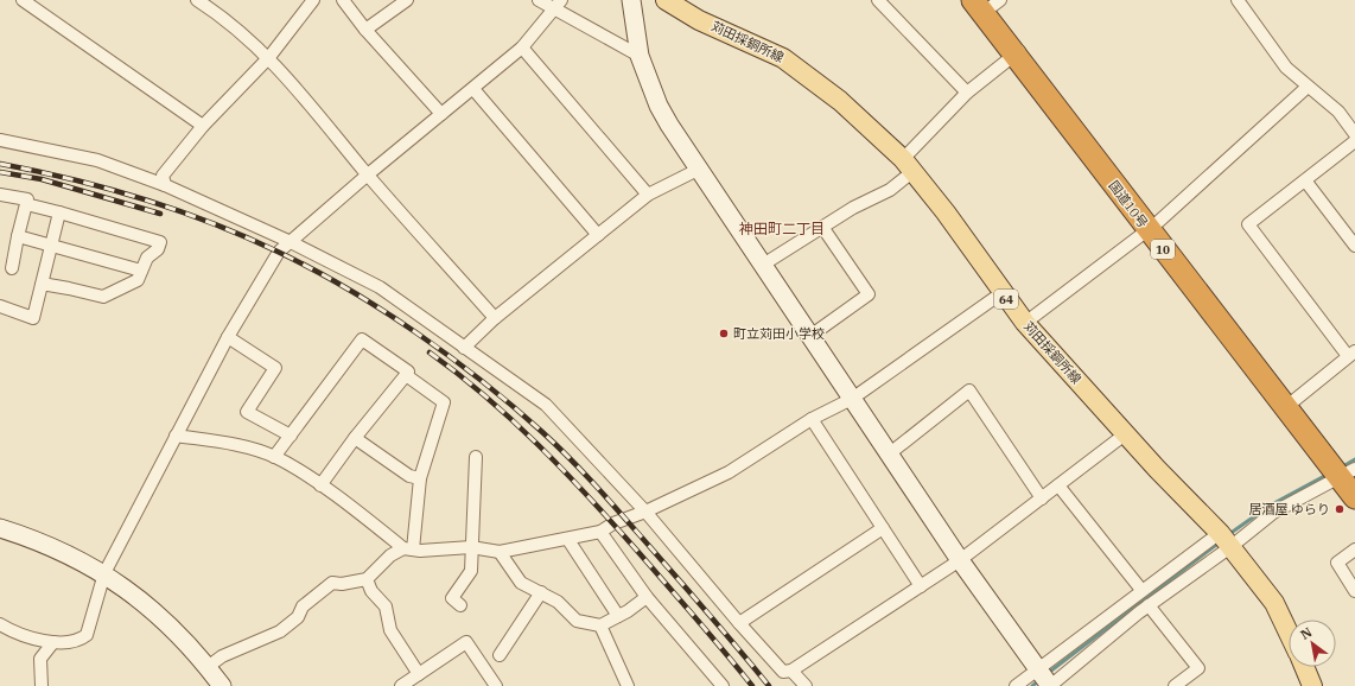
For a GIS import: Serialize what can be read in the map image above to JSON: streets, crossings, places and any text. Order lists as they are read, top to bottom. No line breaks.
{"streets":{"highway":["国道10号","10"],"main road":["苅田採銅所線","64"]},"districts":["神田町二丁目"],"places":["町立苅田小学校","居酒屋 ゆらり"],"north":"top left"}
